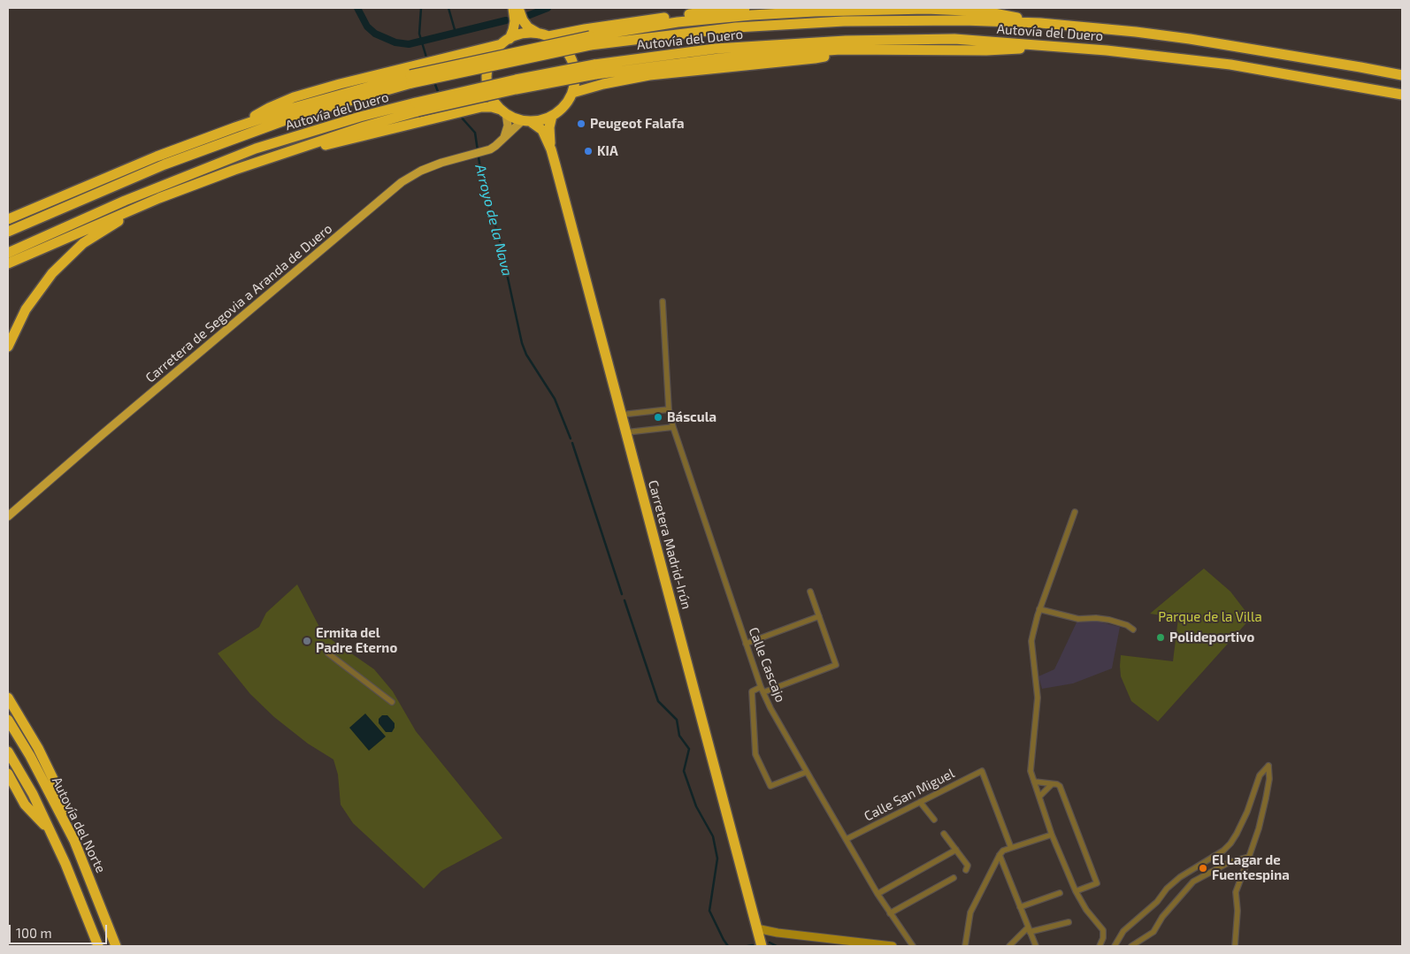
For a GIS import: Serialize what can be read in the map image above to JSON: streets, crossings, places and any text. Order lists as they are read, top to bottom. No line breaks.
{"streets":{"highway":["Autovía del Duero","Carretera Madrid-Irún","Autovía del Norte"],"main road":["Carretera de Segovia a Aranda de Duero"],"street":["Calle Cascajo","Calle San Miguel"]},"crossings":[["Carretera de Segovia a Aranda de Duero","Carretera Madrid-Irún"],["Calle Cascajo","Calle San Miguel"]],"water":["Arroyo de la Nava"],"parks":["Parque de la Villa"],"places":["Peugeot Falafa","KIA","Báscula","Polideportivo","Ermita del Padre Eterno","El Lagar de Fuentespina"],"scale_bar":"100 m"}
